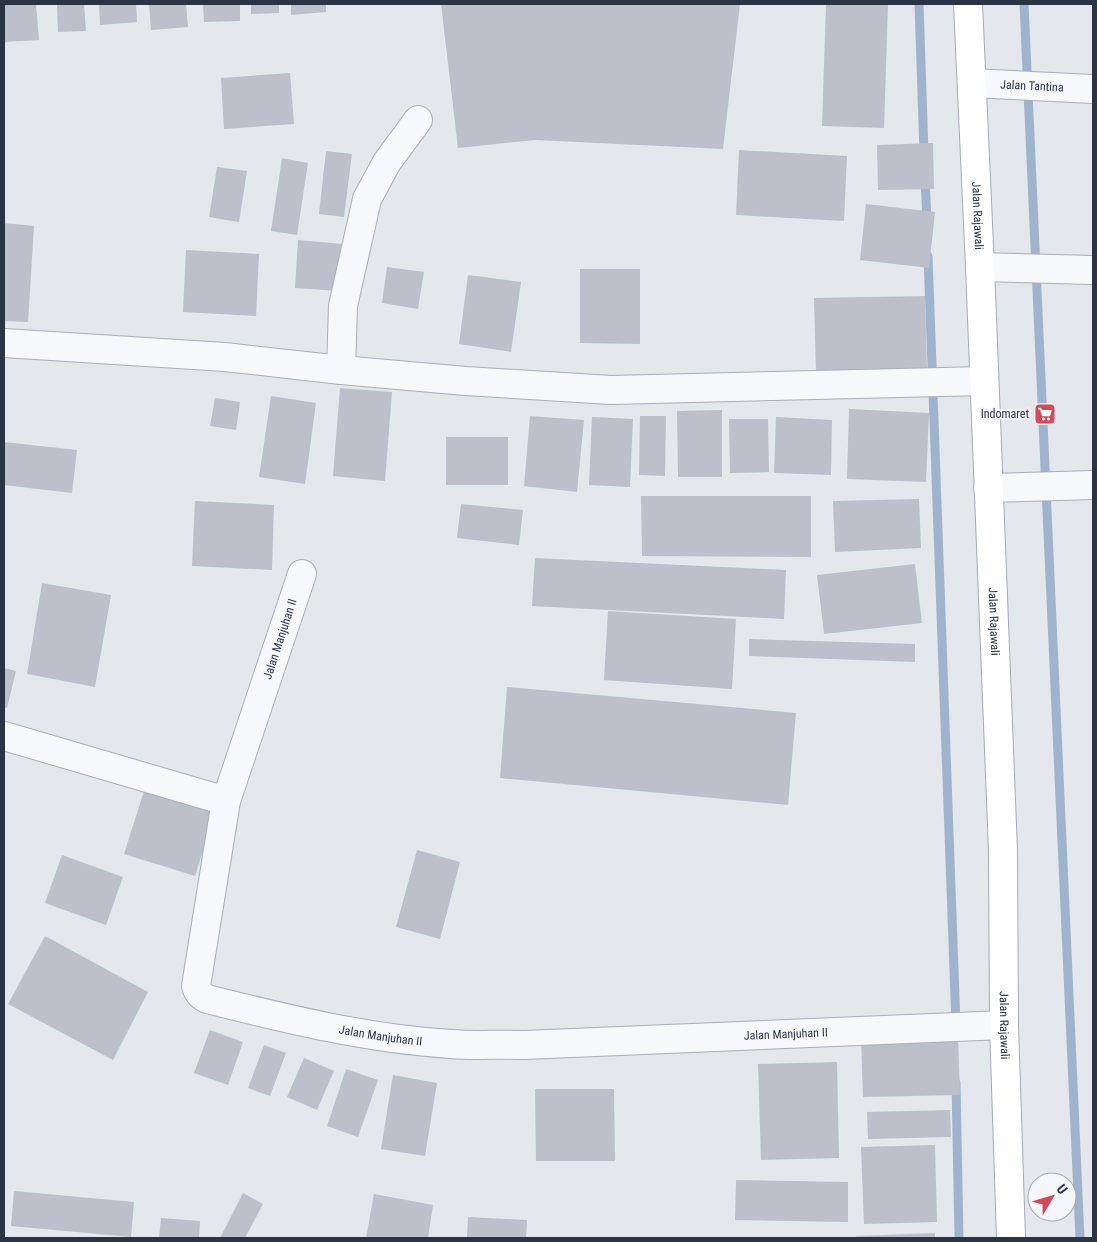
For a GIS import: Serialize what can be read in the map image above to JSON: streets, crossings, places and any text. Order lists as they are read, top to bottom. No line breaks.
{"streets":{"main road":["Jalan Rajawali"],"street":["Jalan Tantina","Jalan Manjuhan II"]},"crossings":[["Jalan Tantina","Jalan Rajawali"],["Jalan Rajawali","Jalan Manjuhan II"]],"places":{"supermarket":["Indomaret"]},"north":"top right"}
